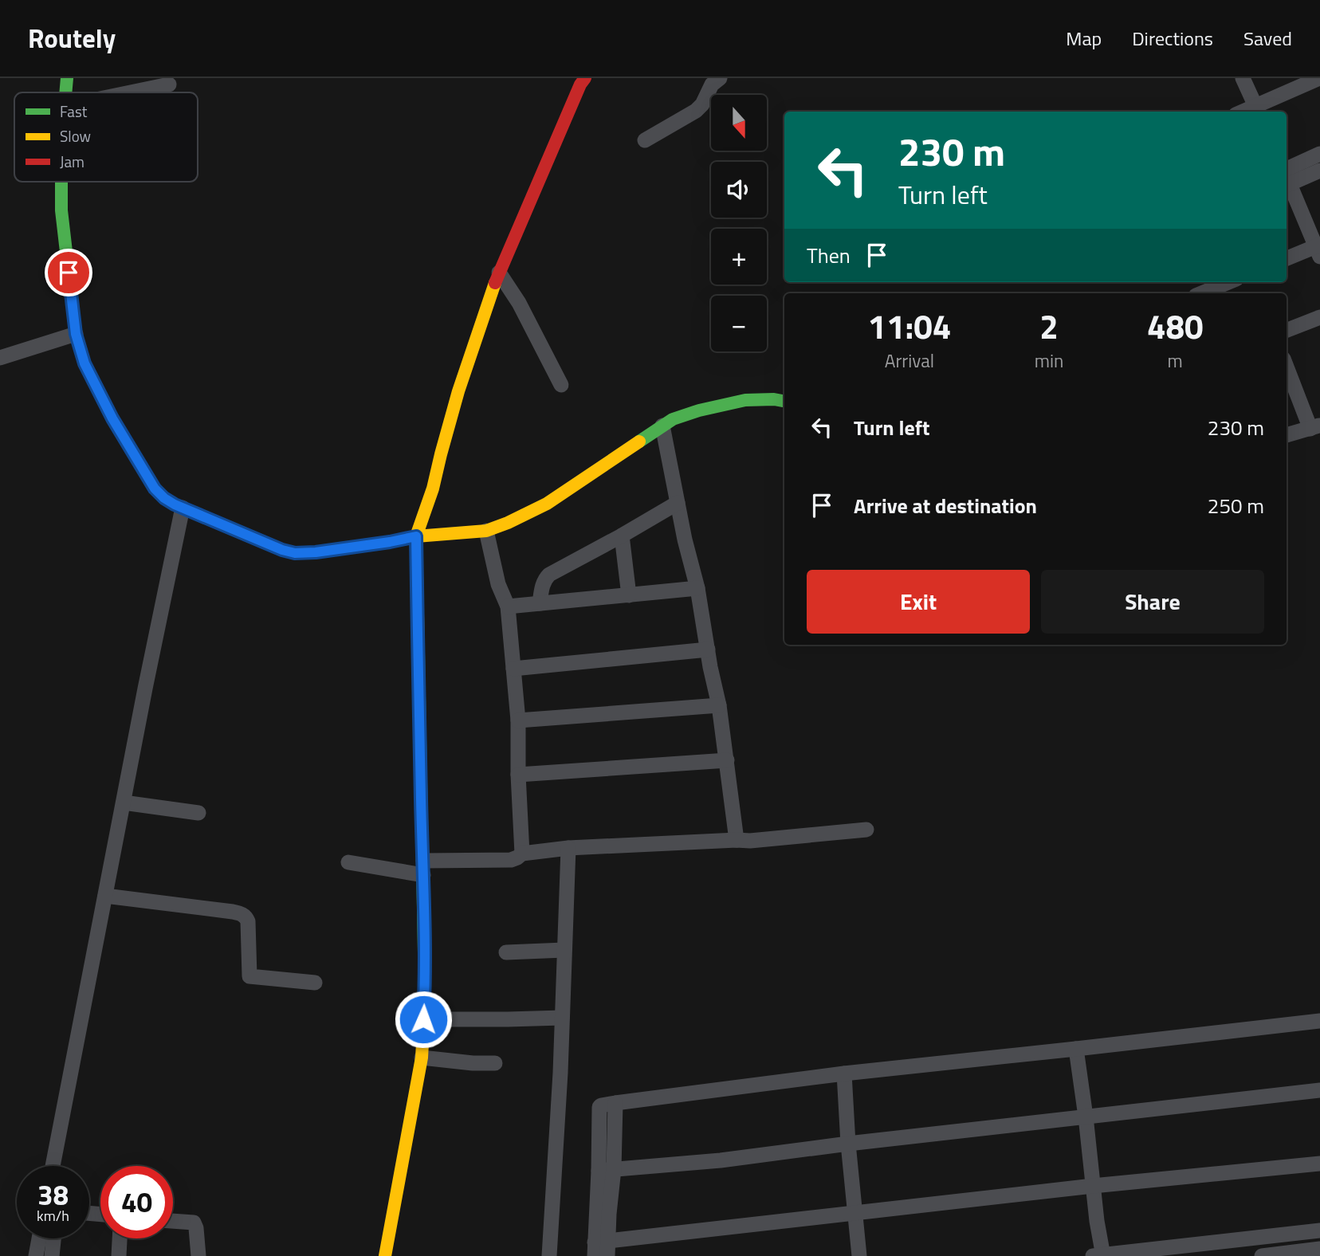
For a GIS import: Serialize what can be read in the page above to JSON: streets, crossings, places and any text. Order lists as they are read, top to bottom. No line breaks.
{"legend":["Fast","Slow","Jam"],"north":"bottom","page":{"header":"Routely","nav":["Map","Directions","Saved"],"map_buttons":["+","−"],"turn":["230 m","Turn left"],"then":"Then","eta":["11:04","Arrival","2","min","480","m"],"list":[{"name":"Turn left","value":"230 m"},{"name":"Arrive at destination","value":"250 m"}],"buttons":["Exit","Share"],"speed":"38 km/h","limit":"40"}}
